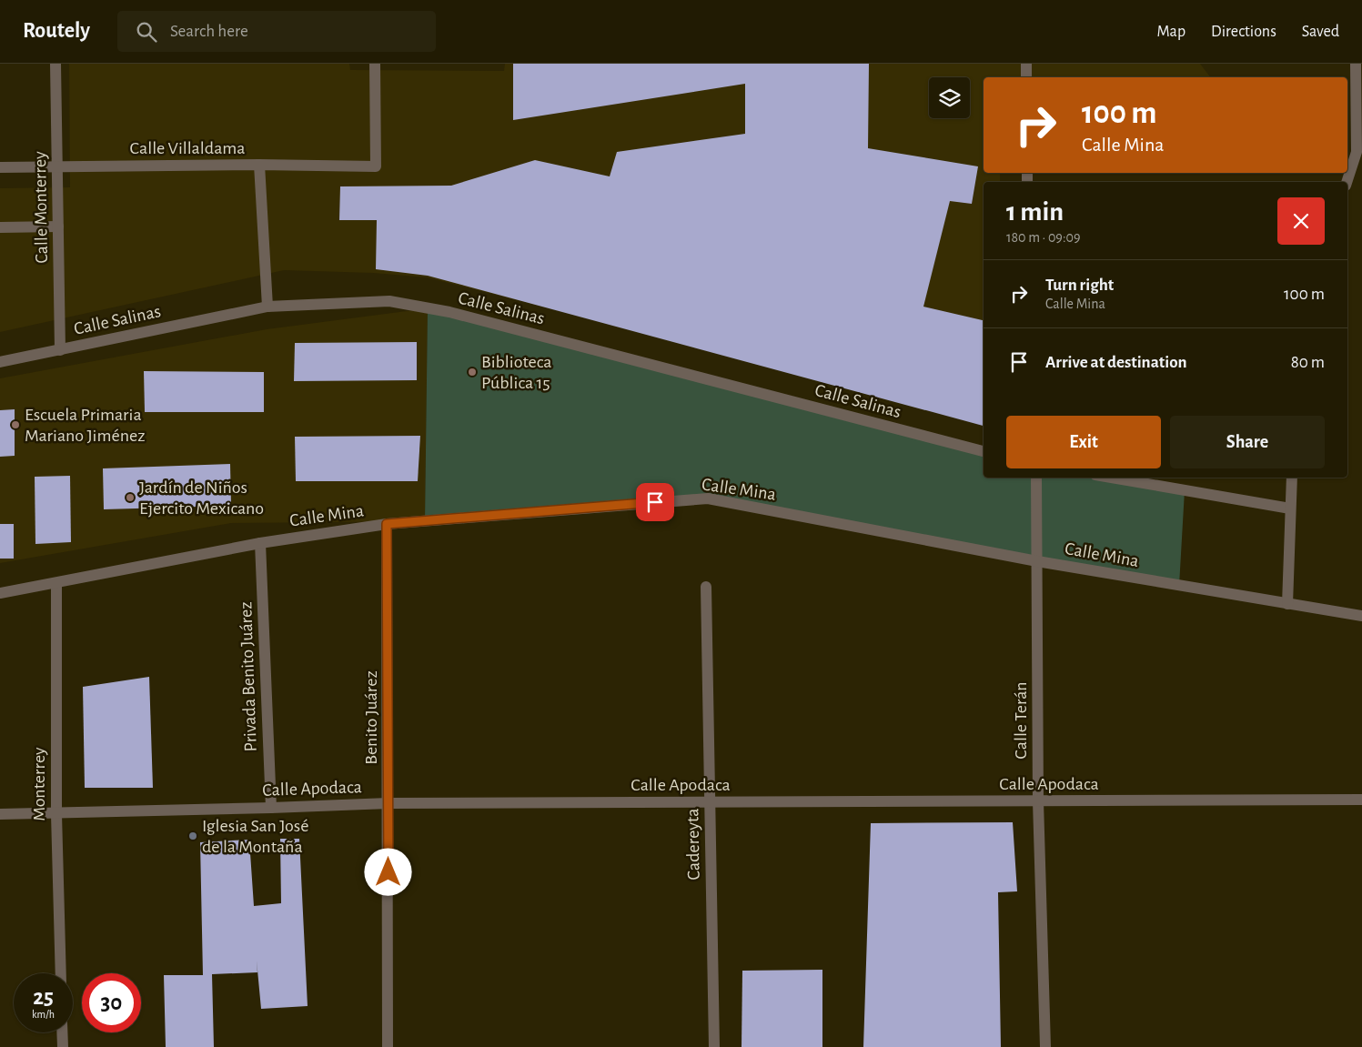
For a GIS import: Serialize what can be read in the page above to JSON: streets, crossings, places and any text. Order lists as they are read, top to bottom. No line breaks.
{"streets":{"street":["Calle Villaldama","Calle Monterrey","Calle Salinas","Calle Mina","Privada Benito Juárez","Benito Juárez","Calle Terán","Monterrey","Calle Apodaca","Cadereyta"]},"crossings":[["Calle Villaldama","Calle Monterrey"],["Calle Monterrey","Calle Salinas"],["Calle Mina","Privada Benito Juárez"],["Calle Mina","Benito Juárez"],["Calle Mina","Calle Terán"],["Calle Mina","Monterrey"],["Privada Benito Juárez","Calle Apodaca"],["Benito Juárez","Calle Apodaca"],["Calle Terán","Calle Apodaca"],["Monterrey","Calle Apodaca"],["Calle Apodaca","Cadereyta"]],"places":["Biblioteca Pública 15","Escuela Primaria Mariano Jiménez","Jardín de Niños Ejercito Mexicano","Iglesia San José de la Montaña"],"page":{"header":"Routely","search":"Search here","nav":["Map","Directions","Saved"],"turn":["100 m","Calle Mina"],"heading":["1 min","180 m · 09:09"],"list":[{"name":"Turn right","note":"Calle Mina","value":"100 m"},{"name":"Arrive at destination","value":"80 m"}],"buttons":["Exit","Share"],"speed":"25 km/h","limit":"30"}}
